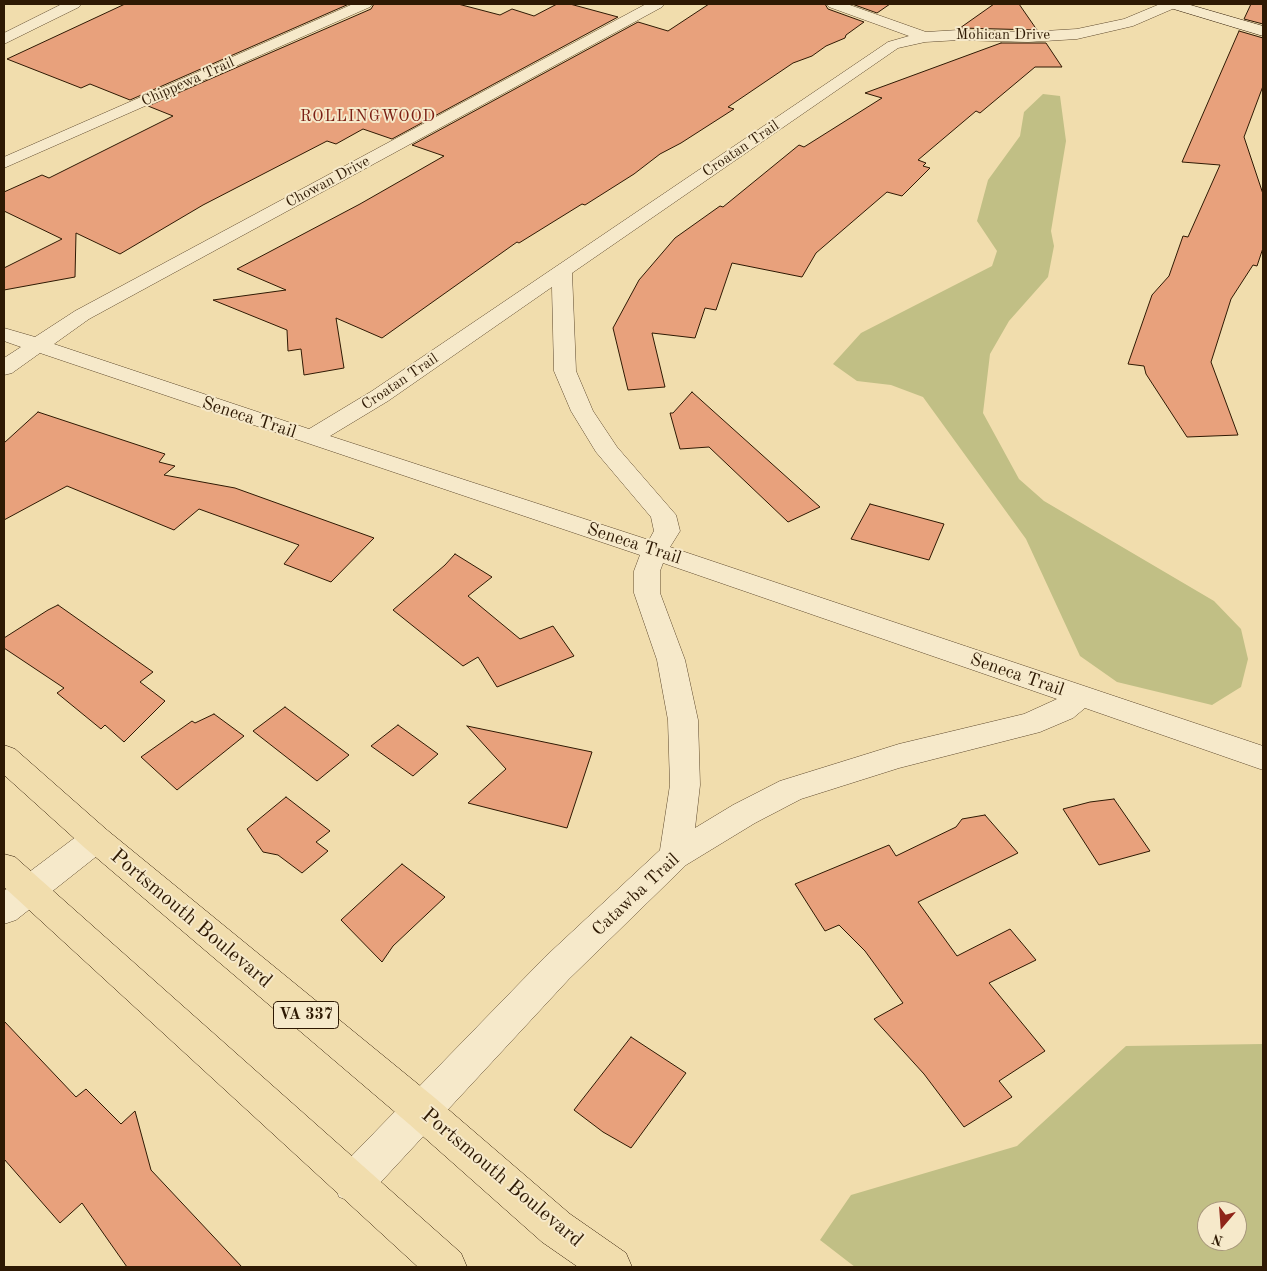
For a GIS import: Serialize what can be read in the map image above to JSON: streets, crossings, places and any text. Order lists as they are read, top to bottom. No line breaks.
{"streets":{"main road":["Portsmouth Boulevard","VA 337"],"street":["Mohican Drive","Chippewa Trail","Croatan Trail","Chowan Drive","Seneca Trail","Catawba Trail"]},"crossings":[["Mohican Drive","Croatan Trail"],["Croatan Trail","Seneca Trail"],["Chowan Drive","Seneca Trail"],["Seneca Trail","Catawba Trail"],["Catawba Trail","Portsmouth Boulevard"]],"districts":["ROLLINGWOOD"],"north":"bottom"}
